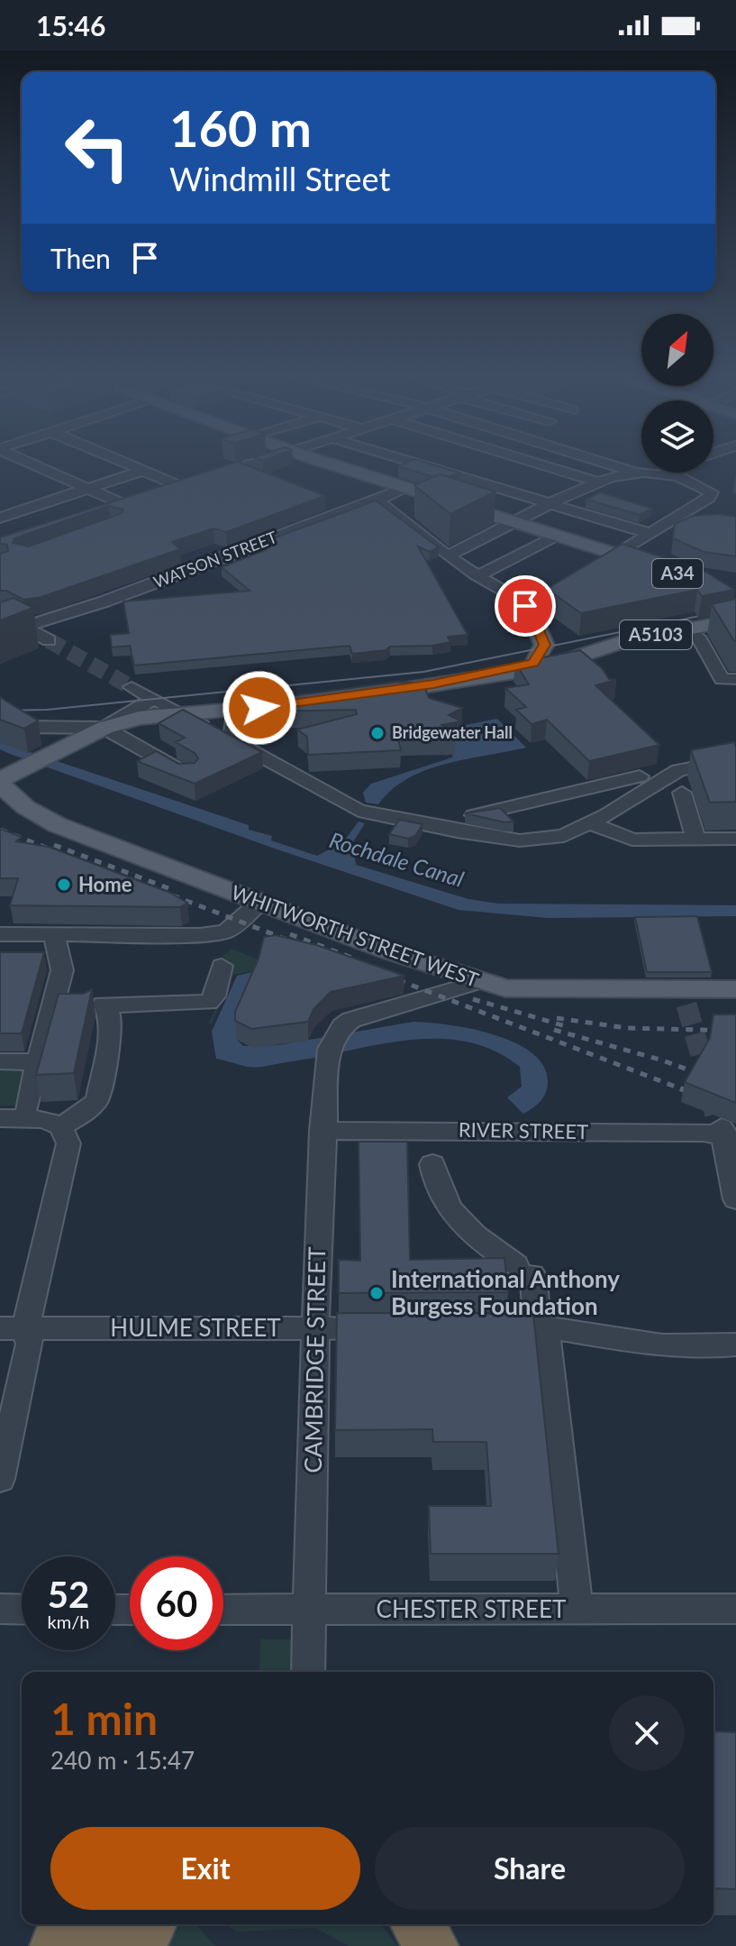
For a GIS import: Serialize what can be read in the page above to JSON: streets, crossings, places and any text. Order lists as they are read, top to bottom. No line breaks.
{"streets":{"main road":["A34","A5103","WHITWORTH STREET WEST"],"street":["WATSON STREET","RIVER STREET","HULME STREET","CAMBRIDGE STREET","CHESTER STREET"]},"crossings":[["WATSON STREET","A34"],["WHITWORTH STREET WEST","CAMBRIDGE STREET"],["RIVER STREET","CAMBRIDGE STREET"],["HULME STREET","CAMBRIDGE STREET"],["CAMBRIDGE STREET","CHESTER STREET"]],"water":["Rochdale Canal"],"places":["Bridgewater Hall","Home","International Anthony Burgess Foundation"],"north":"top right","page":{"status":"15:46","turn":["160 m","Windmill Street"],"then":"Then","speed":"52 km/h","limit":"60","heading":["1 min","240 m · 15:47"],"buttons":["Exit","Share"]}}
